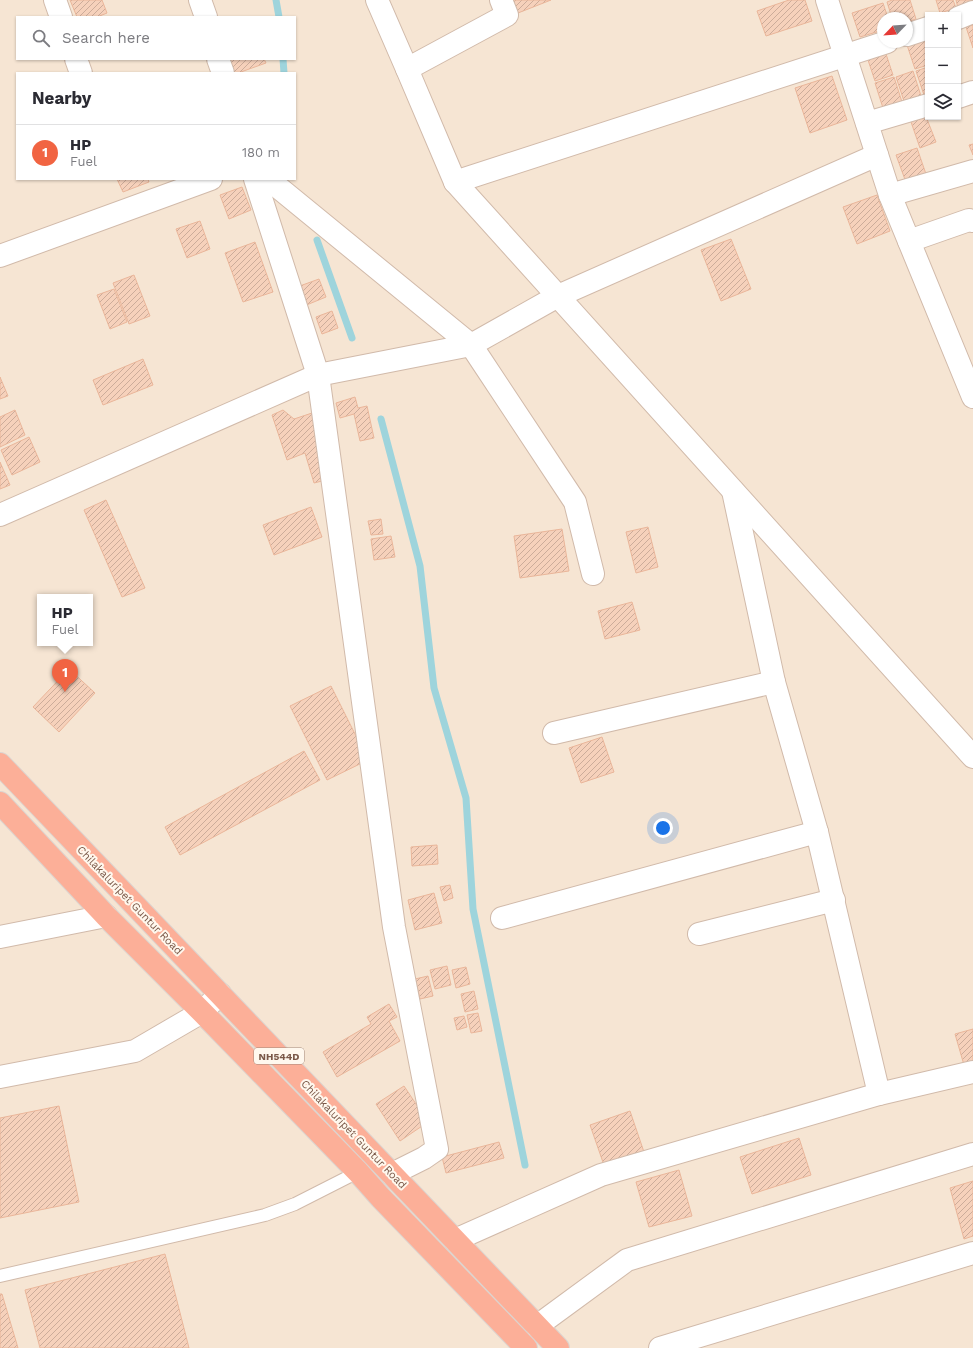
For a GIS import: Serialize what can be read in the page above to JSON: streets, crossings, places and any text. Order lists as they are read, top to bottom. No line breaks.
{"streets":{"highway":["Chilakaluripet Guntur Road","NH544D"]},"north":"bottom left","page":{"map_buttons":["+","−"],"search":"Search here","heading":"Nearby","list":[{"mark":"1","name":"HP","note":"Fuel","value":"180 m"}],"popup":["HP","Fuel"],"pins":"1"}}
